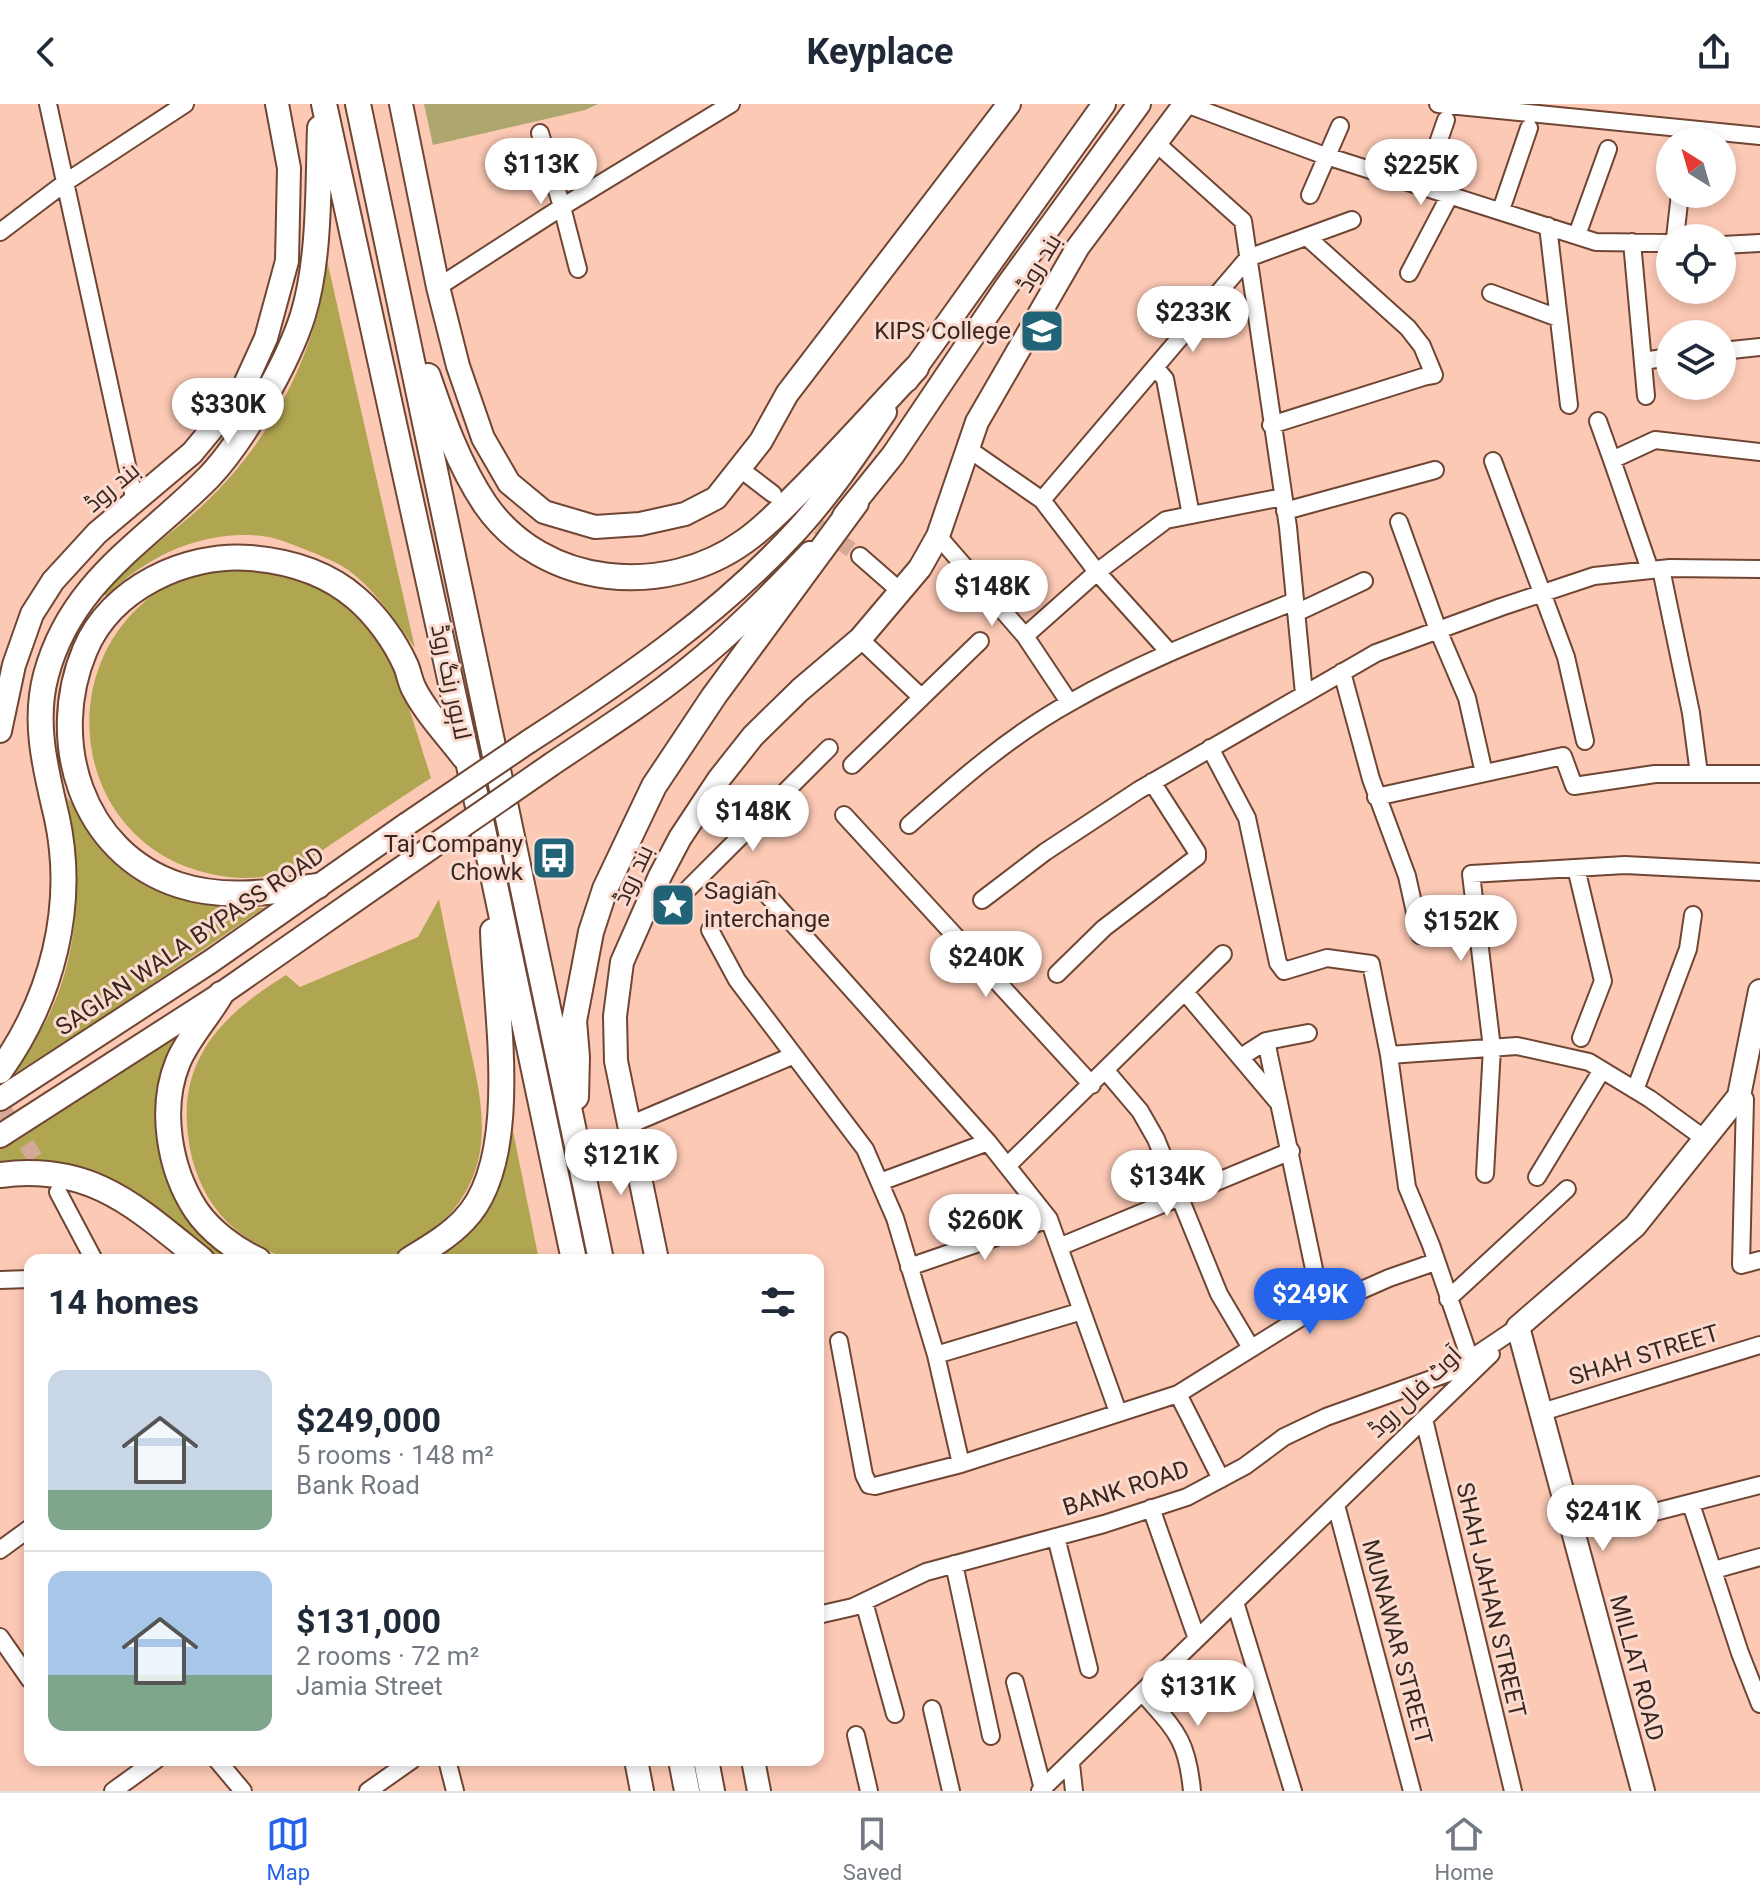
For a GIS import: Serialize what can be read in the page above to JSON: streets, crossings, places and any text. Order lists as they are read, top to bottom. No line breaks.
{"streets":{"highway":["لاہور رنگ روڈ"],"main road":["بند روڈ","SAGIAN WALA BYPASS ROAD","آوٹ فال روڈ","MILLAT ROAD"],"street":["SHAH STREET","BANK ROAD","SHAH JAHAN STREET","MUNAWAR STREET"]},"crossings":[["SHAH STREET","MILLAT ROAD"],["آوٹ فال روڈ","BANK ROAD"],["آوٹ فال روڈ","SHAH JAHAN STREET"],["آوٹ فال روڈ","MUNAWAR STREET"],["آوٹ فال روڈ","MILLAT ROAD"],["BANK ROAD","MILLAT ROAD"]],"places":{"school or university":["KIPS College"],"bus stop":["Taj Company Chowk"],"place":["Sagian interchange"]},"north":"top left","page":{"header":"Keyplace","price":["$113K","$225K","$233K","$330K","$148K","$148K","$152K","$240K","$121K","$134K","$260K","$249K","$241K","$131K"],"heading":"14 homes","list":[{"name":"$249,000","note":"5 rooms · 148 m² · Bank Road"},{"name":"$131,000","note":"2 rooms · 72 m² · Jamia Street"}],"tabs":["Map","Saved","Home"]}}
